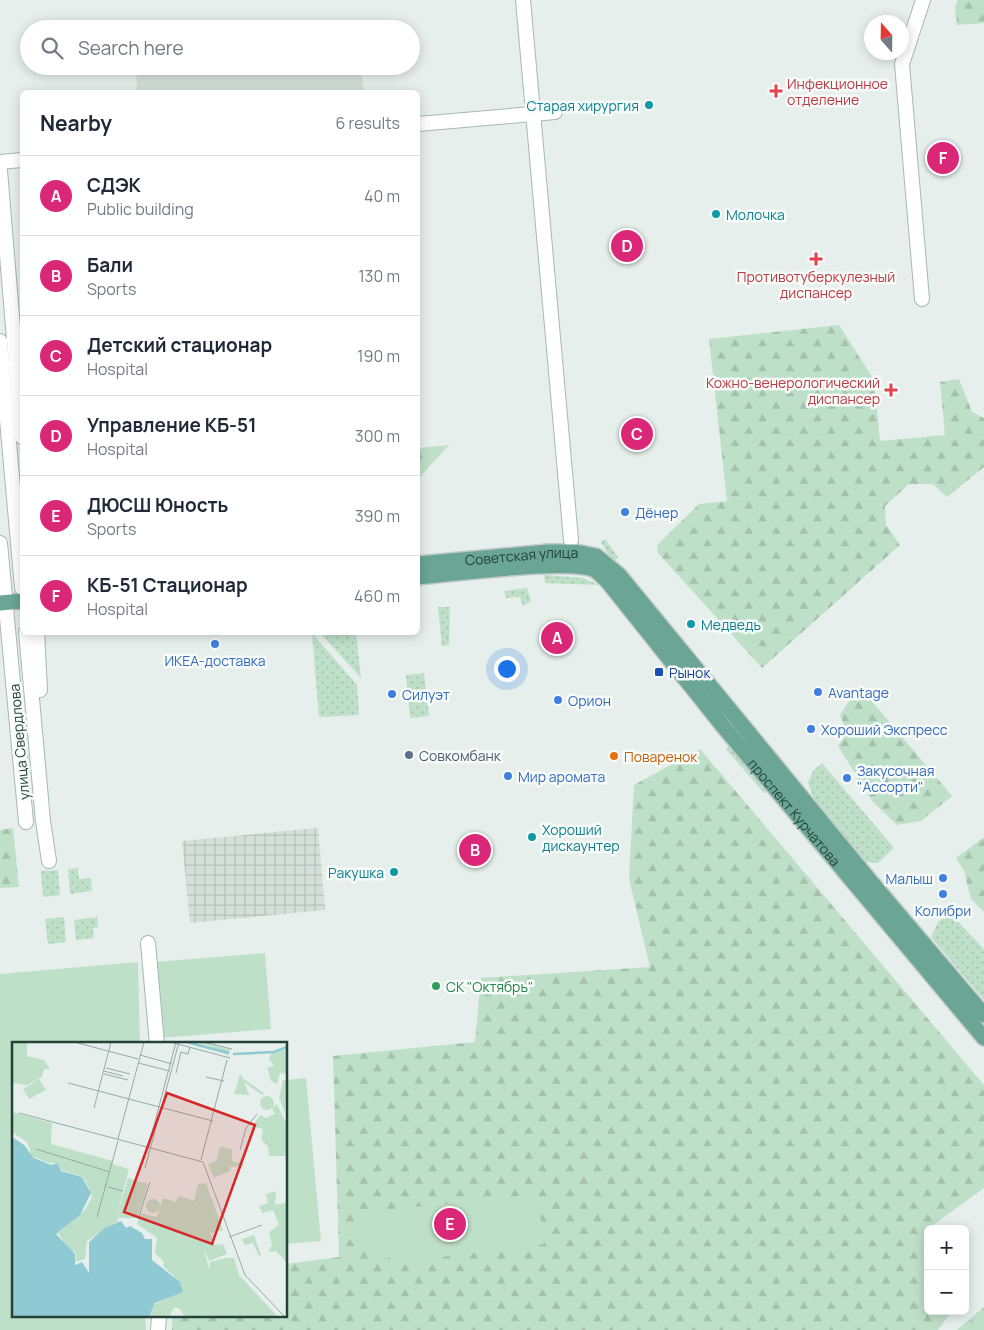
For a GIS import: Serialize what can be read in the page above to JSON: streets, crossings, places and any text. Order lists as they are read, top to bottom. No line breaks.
{"streets":{"main road":["Советская улица","проспект Курчатова"],"street":["улица Свердлова"]},"crossings":[["Советская улица","проспект Курчатова"]],"places":{"health":["Инфекционное отделение","Противотуберкулезный диспансер","Кожно-венерологический диспансер"],"other":["Старая хирургия","Молочка","Дёнер","Медведь","ИКЕА-доставка","Avantage","Силуэт","Орион","Хороший Экспресс","Совкомбанк","Поваренок","Мир аромата","Закусочная \"Ассорти\"","Хороший дискаунтер","Ракушка","Малыш","Колибри","СК \"Октябрь\""],"transit":["Рынок"]},"north":"top","page":{"search":"Search here","heading":["Nearby","6 results"],"pins":["F","D","C","A","B","E"],"list":[{"mark":"A","name":"СДЭК","note":"Public building","value":"40 m"},{"mark":"B","name":"Бали","note":"Sports","value":"130 m"},{"mark":"C","name":"Детский стационар","note":"Hospital","value":"190 m"},{"mark":"D","name":"Управление КБ-51","note":"Hospital","value":"300 m"},{"mark":"E","name":"ДЮСШ Юность","note":"Sports","value":"390 m"},{"mark":"F","name":"КБ-51 Стационар","note":"Hospital","value":"460 m"}],"map_buttons":["+","−"]}}
